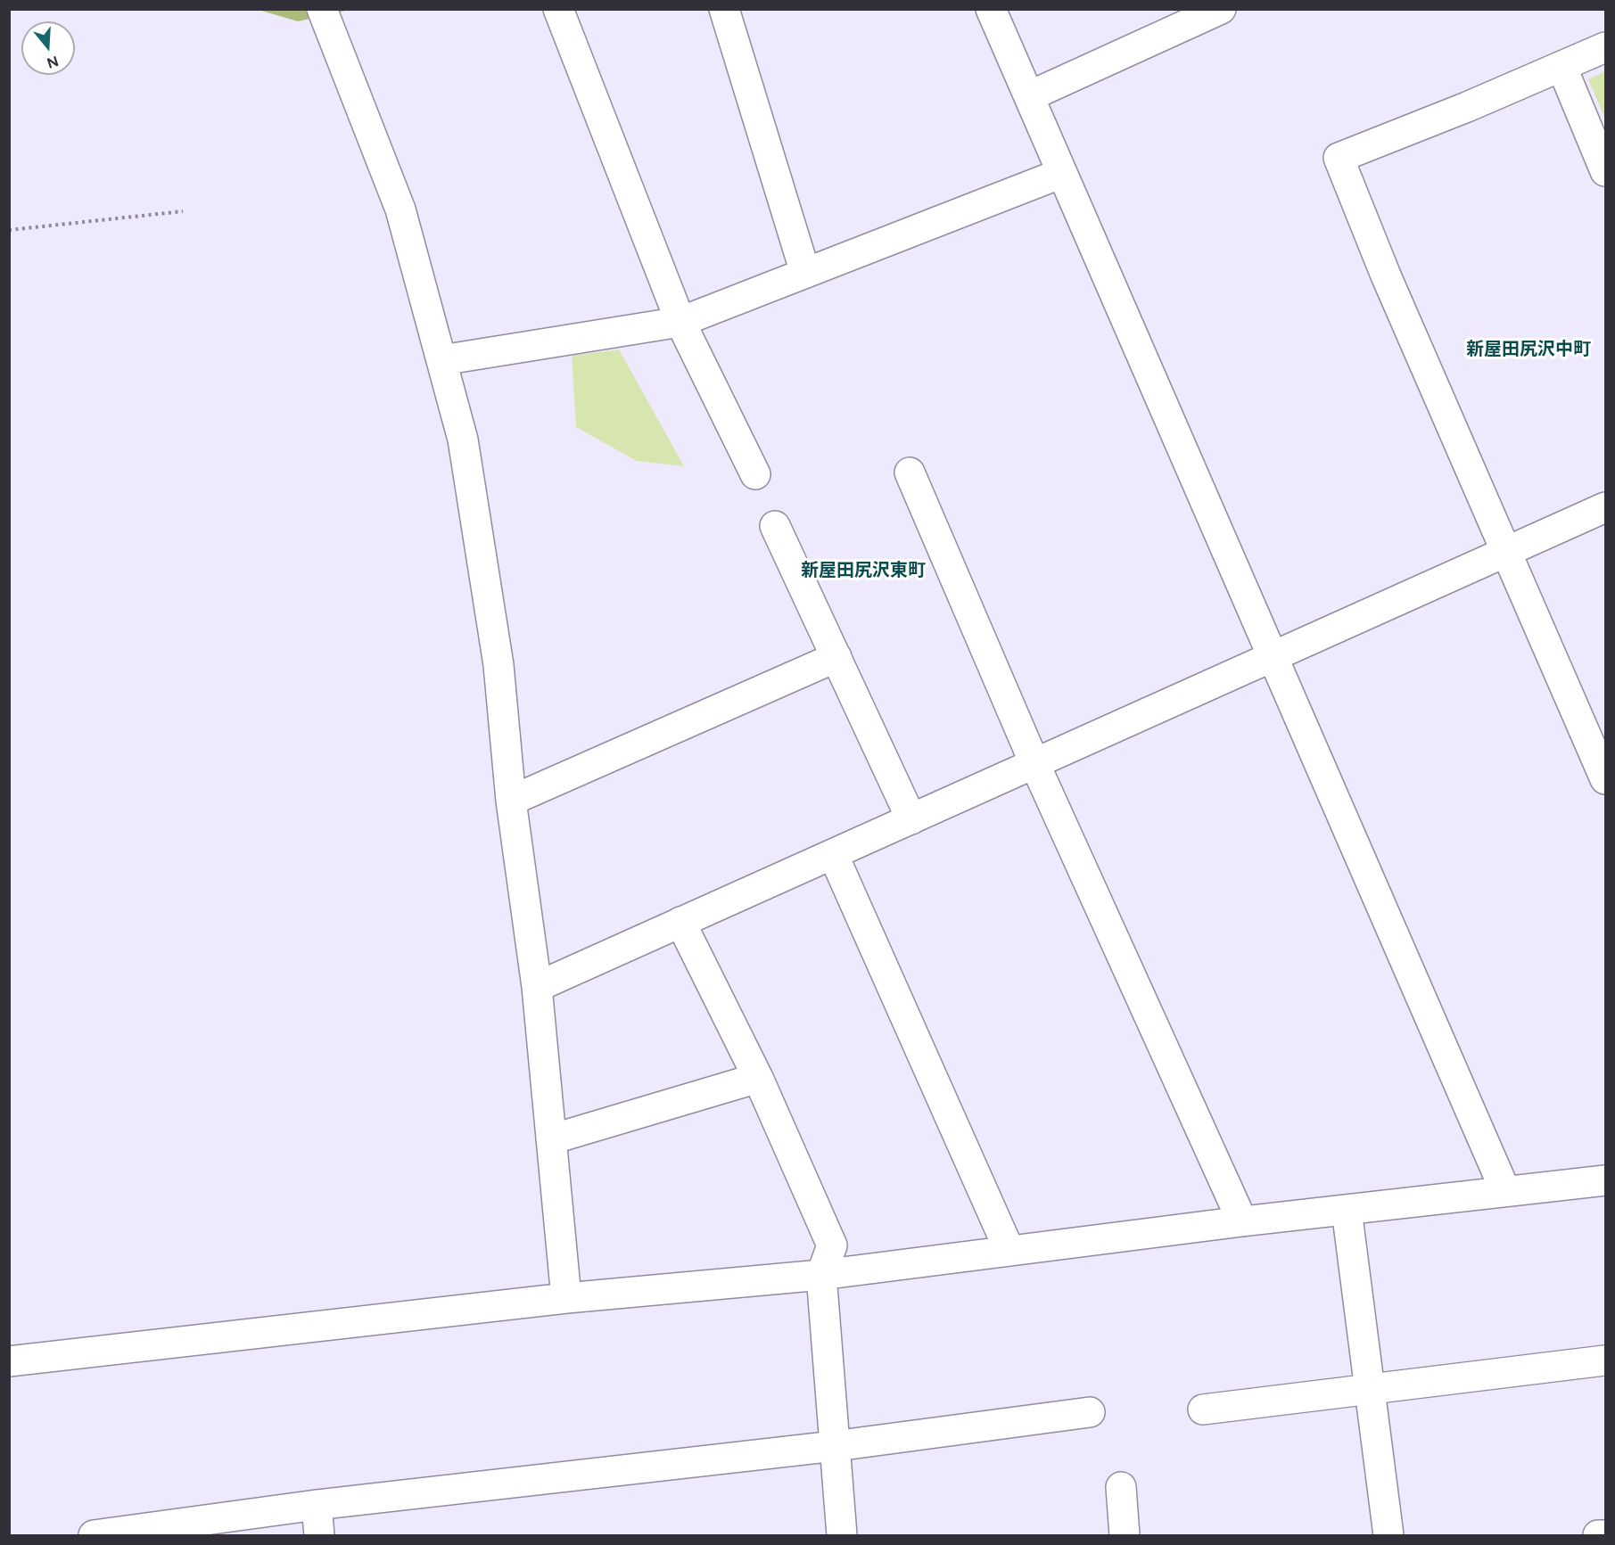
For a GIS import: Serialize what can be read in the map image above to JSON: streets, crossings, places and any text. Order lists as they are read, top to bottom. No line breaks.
{"districts":["新屋田尻沢中町","新屋田尻沢東町"],"north":"bottom"}
